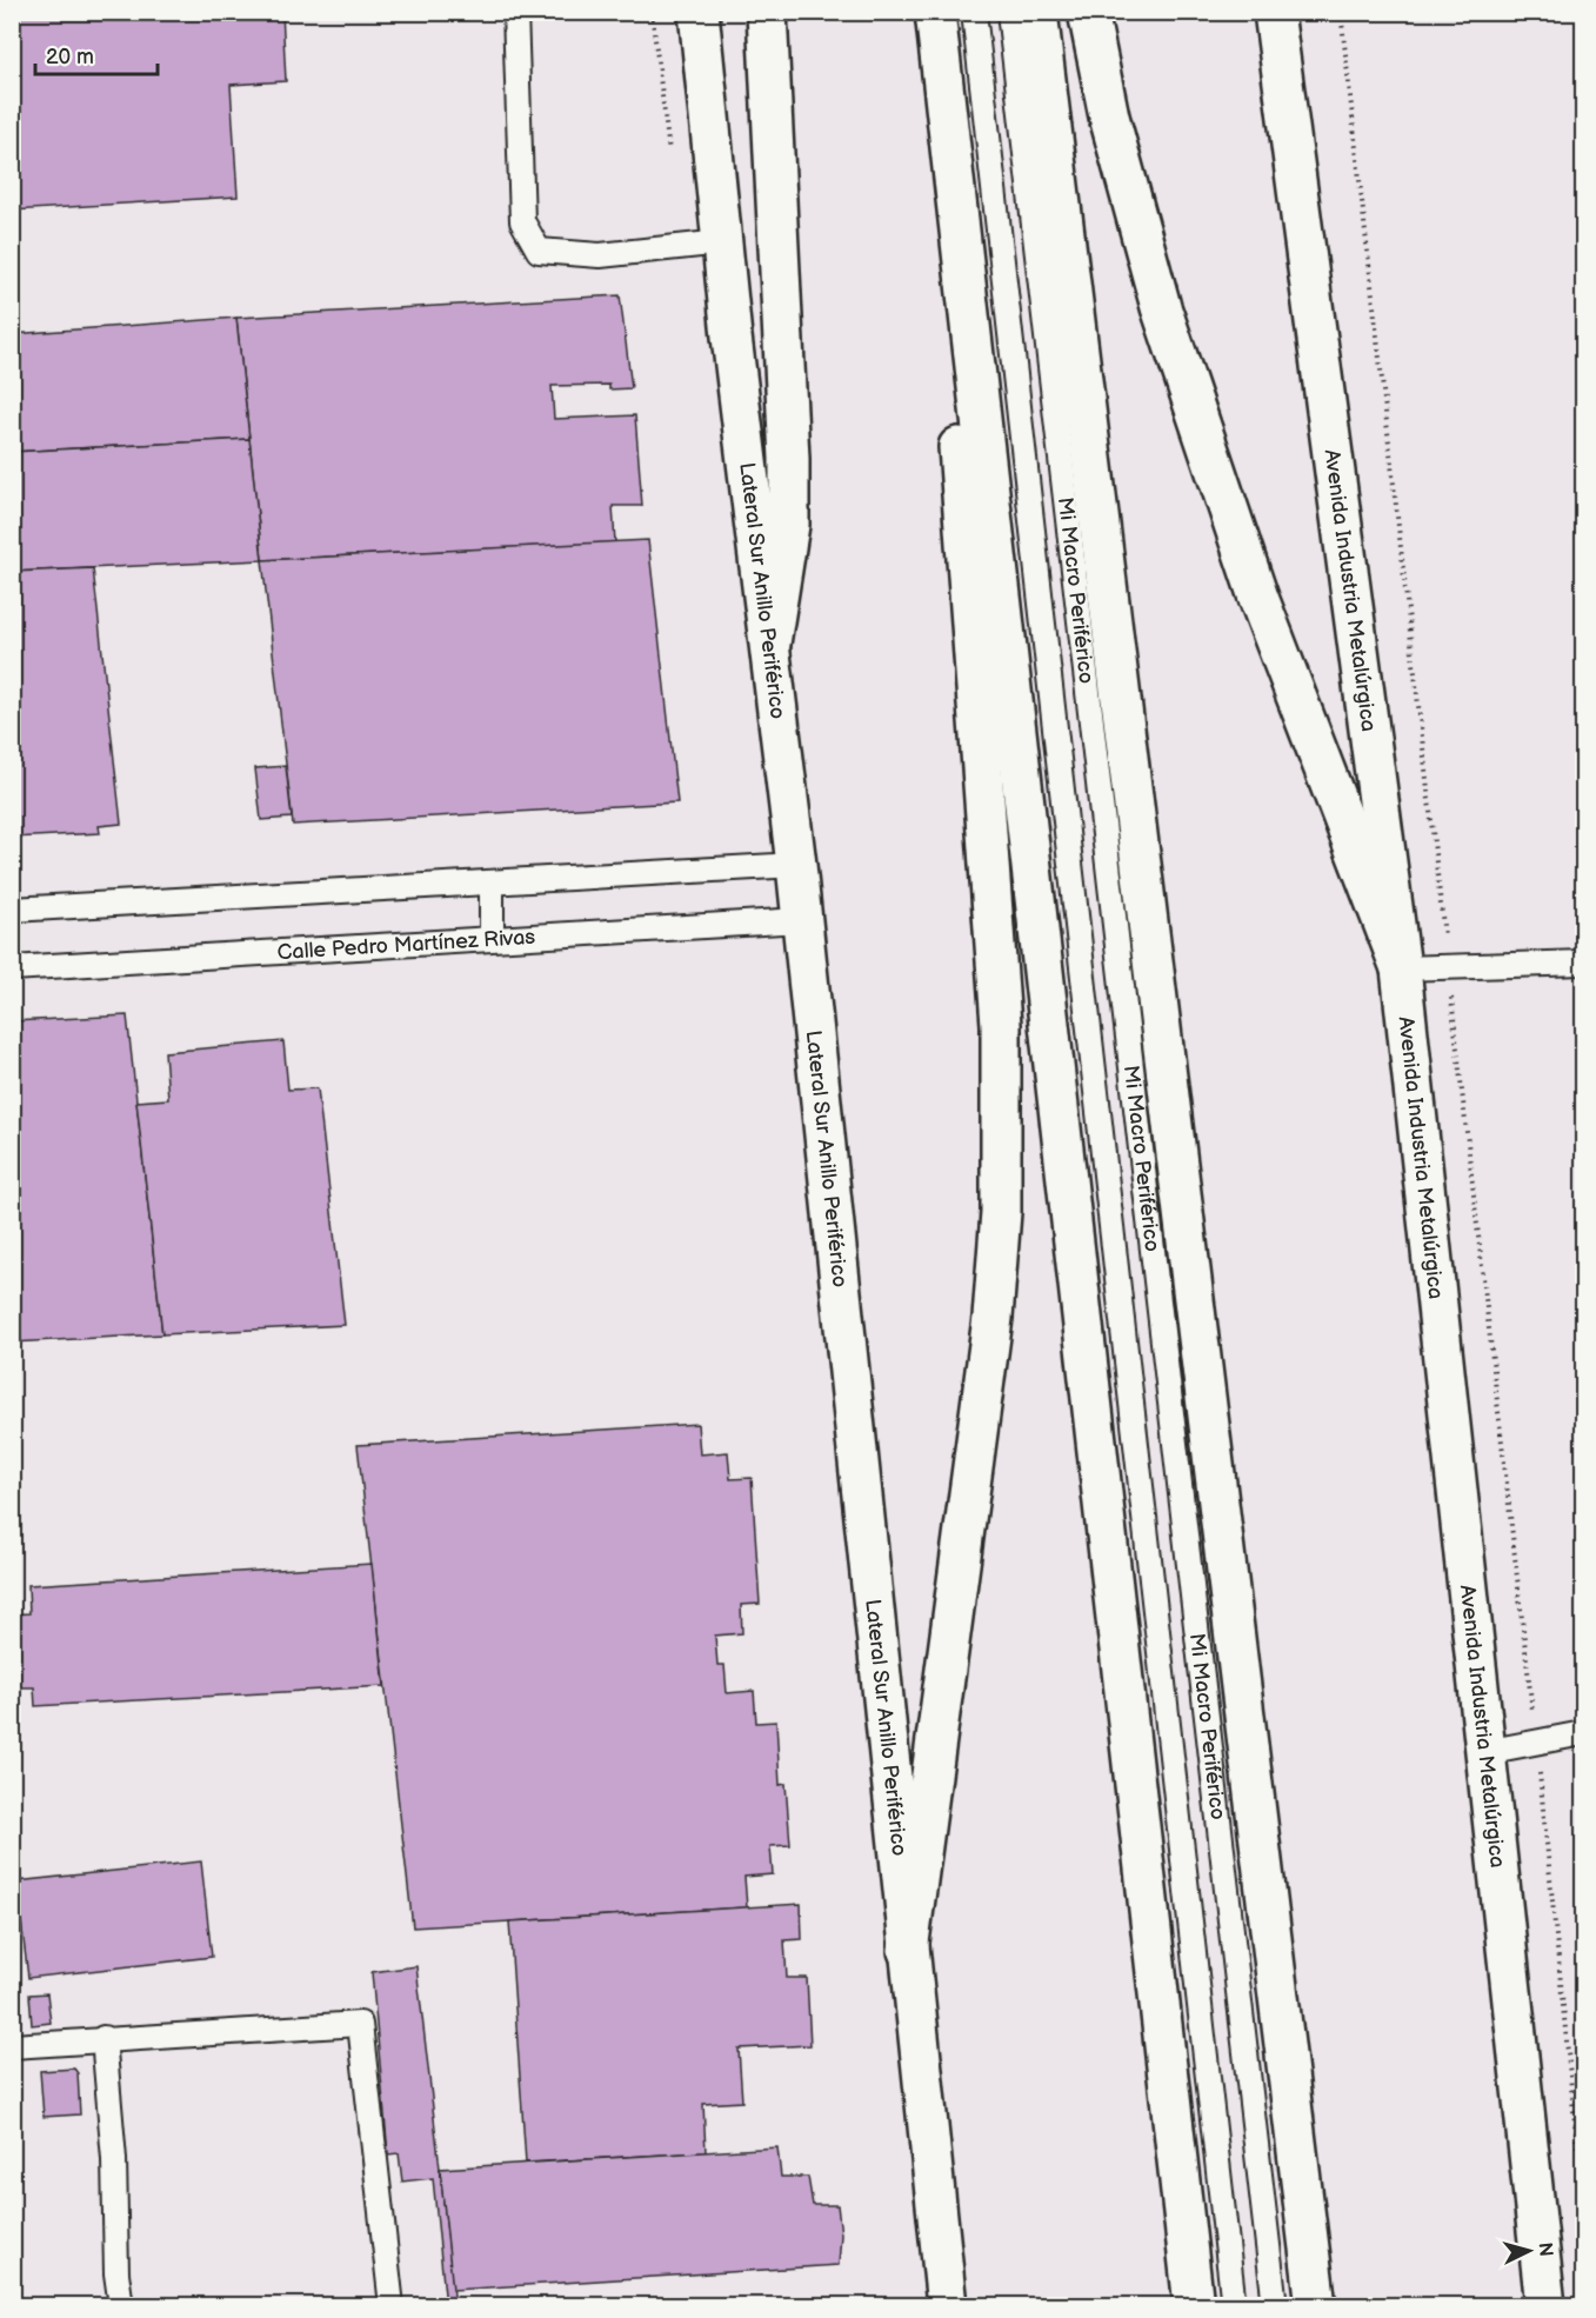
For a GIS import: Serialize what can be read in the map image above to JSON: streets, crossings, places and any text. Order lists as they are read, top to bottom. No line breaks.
{"streets":{"main road":["Lateral Sur Anillo Periférico","Avenida Industria Metalúrgica"],"lane":["Mi Macro Periférico","Calle Pedro Martínez Rivas"]},"crossings":[["Lateral Sur Anillo Periférico","Calle Pedro Martínez Rivas"]],"scale_bar":"20 m","north":"right"}
